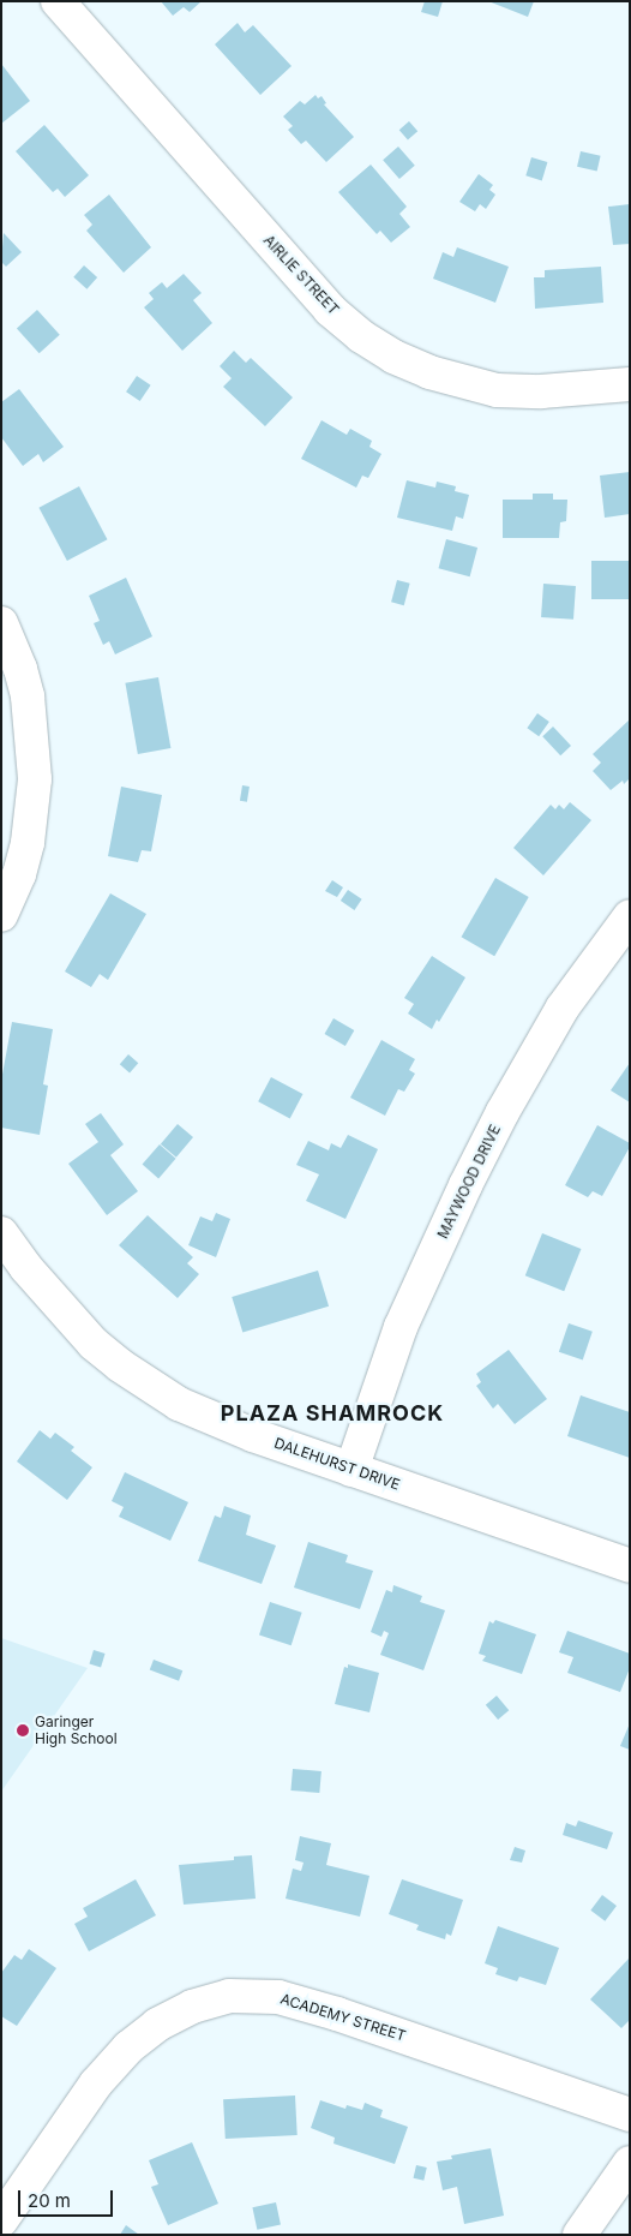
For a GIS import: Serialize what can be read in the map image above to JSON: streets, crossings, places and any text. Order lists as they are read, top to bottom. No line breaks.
{"streets":{"street":["AIRLIE STREET","MAYWOOD DRIVE","DALEHURST DRIVE","ACADEMY STREET"]},"crossings":[["MAYWOOD DRIVE","DALEHURST DRIVE"]],"districts":["PLAZA SHAMROCK"],"places":["Garinger High School"],"scale_bar":"20 m"}
